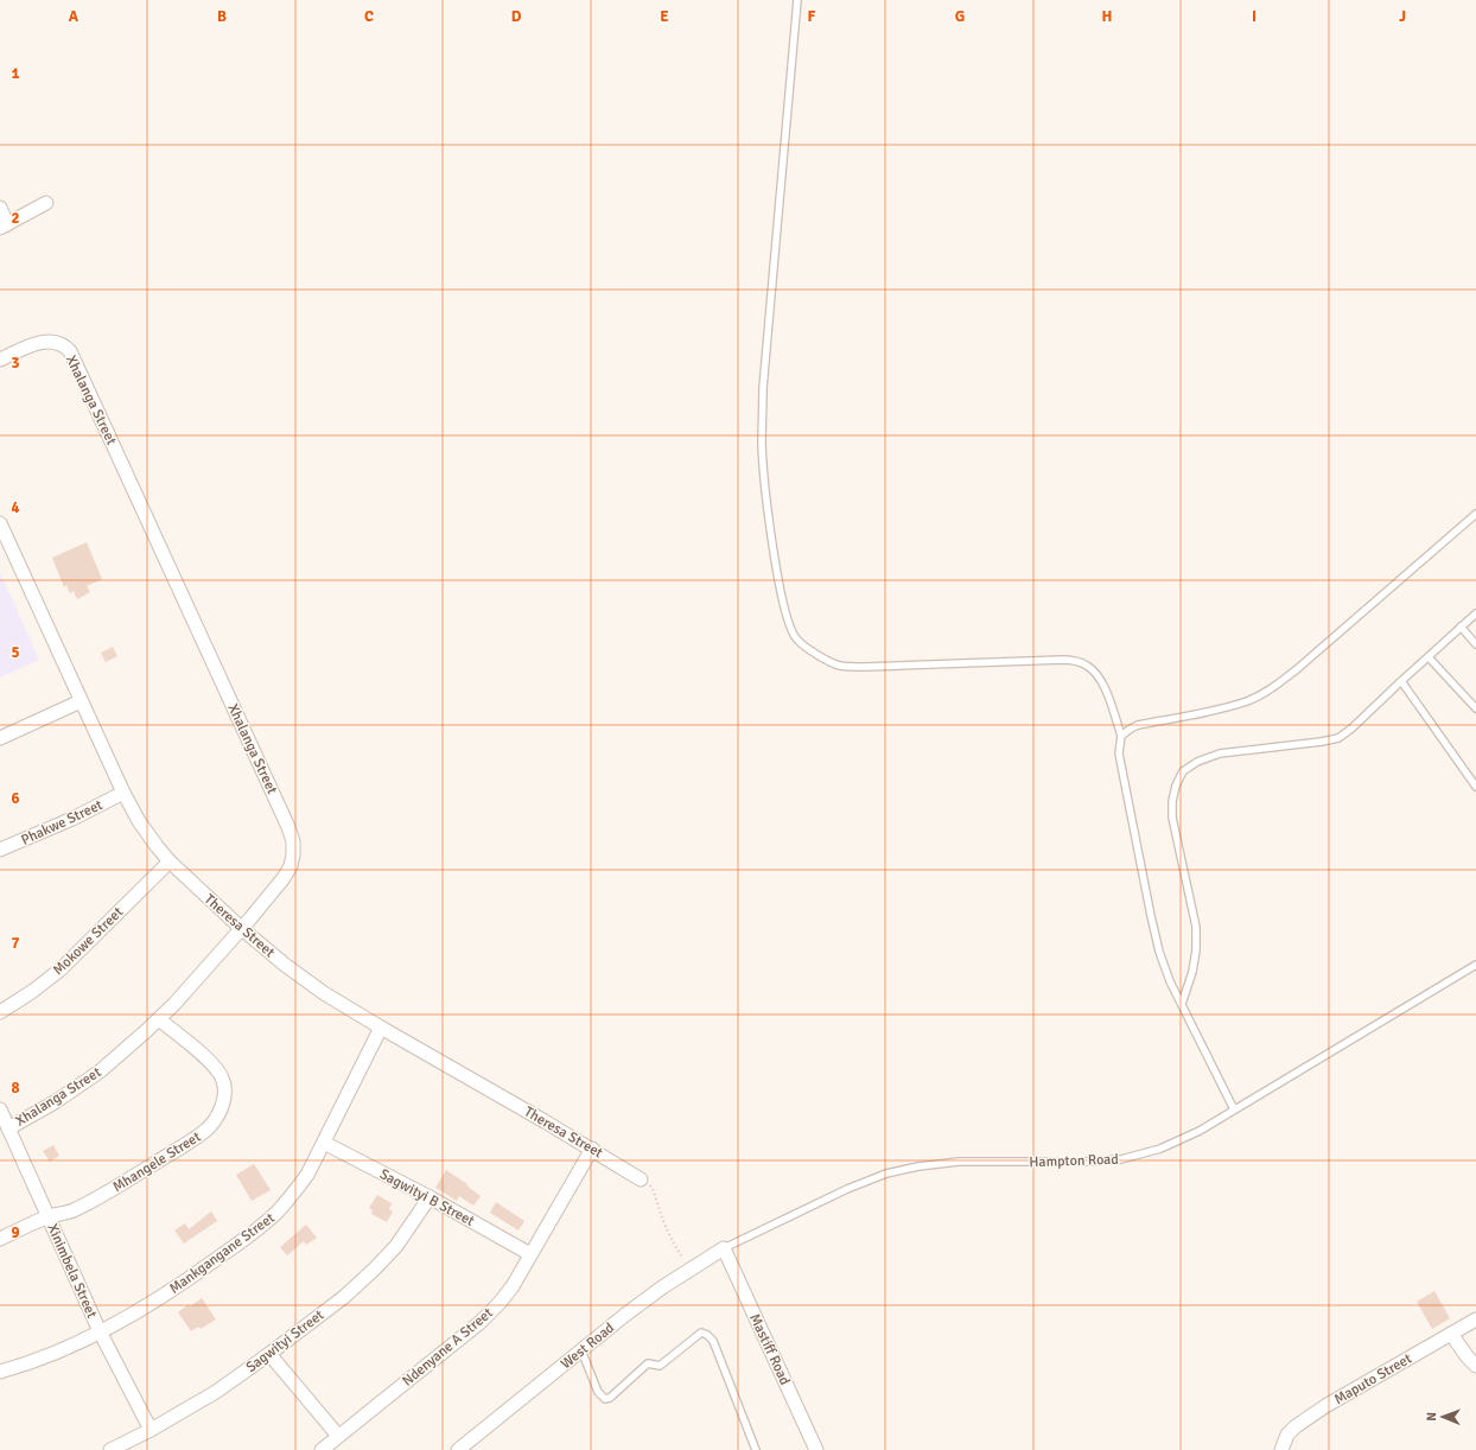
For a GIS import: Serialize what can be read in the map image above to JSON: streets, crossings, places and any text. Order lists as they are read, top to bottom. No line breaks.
{"streets":{"street":["Xhalanga Street","Phakwe Street","Theresa Street","Mokowe Street","Mhangele Street","Sagwityi B Street","Mankgangane Street","Xinimbela Street","Sagwityi Street","West Road","Ndenyane A Street","Mastiff Road","Maputo Street"],"lane":["Hampton Road"]},"crossings":[["Xhalanga Street","Theresa Street"],["Xhalanga Street","Mhangele Street"],["Xhalanga Street","Xinimbela Street"],["Phakwe Street","Theresa Street"],["Theresa Street","Mokowe Street"],["Theresa Street","Mankgangane Street"],["Theresa Street","Ndenyane A Street"],["Hampton Road","West Road"],["Hampton Road","Mastiff Road"],["Mhangele Street","Xinimbela Street"],["Sagwityi B Street","Mankgangane Street"],["Sagwityi B Street","Sagwityi Street"],["Sagwityi B Street","Ndenyane A Street"],["Mankgangane Street","Xinimbela Street"],["Xinimbela Street","Sagwityi Street"],["West Road","Mastiff Road"]],"north":"left","grid":{"columns":["A","B","C","D","E","F","G","H","I","J"],"rows":["1","2","3","4","5","6","7","8","9"]}}
